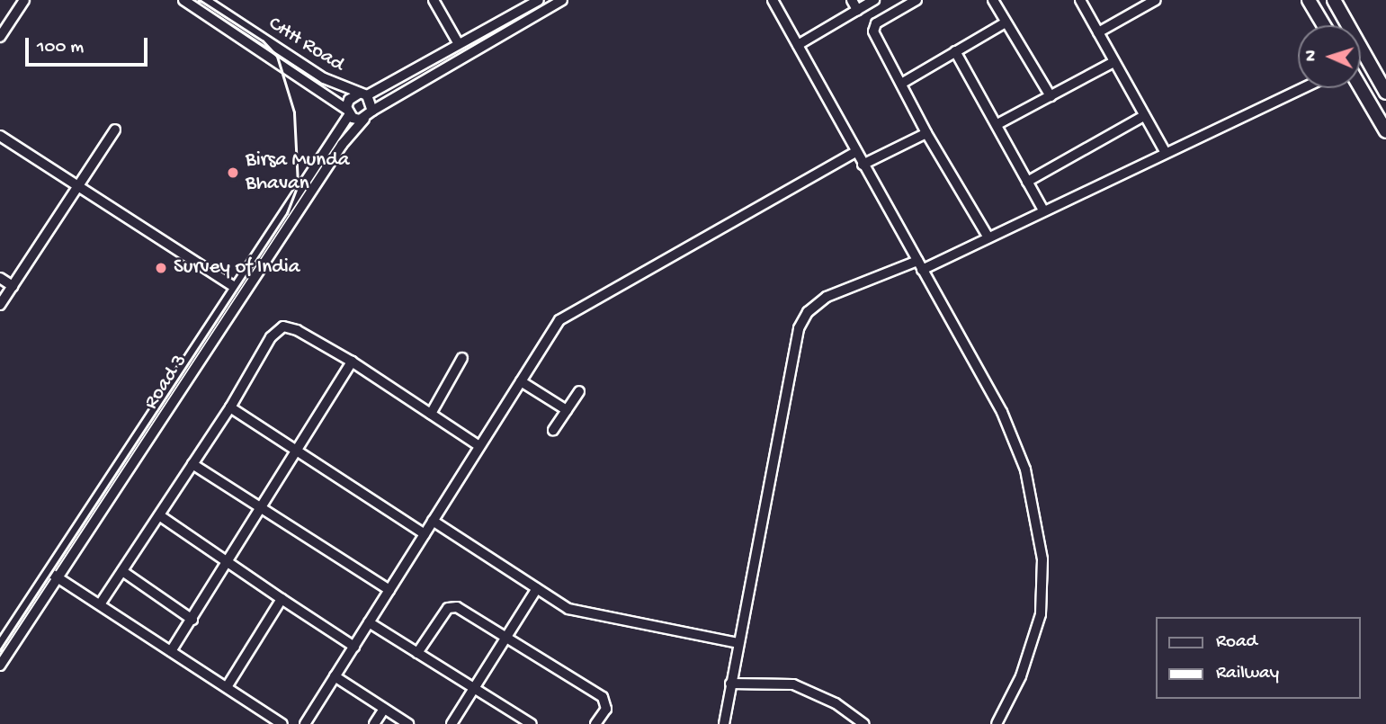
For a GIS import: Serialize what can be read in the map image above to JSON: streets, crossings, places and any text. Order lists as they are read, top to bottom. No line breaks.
{"streets":{"street":["CHH Road","Road 3"]},"crossings":[["CHH Road","Road 3"]],"places":["Birsa Munda Bhavan","Survey of India"],"legend":["Road","Railway"],"scale_bar":"100 m","north":"left"}
